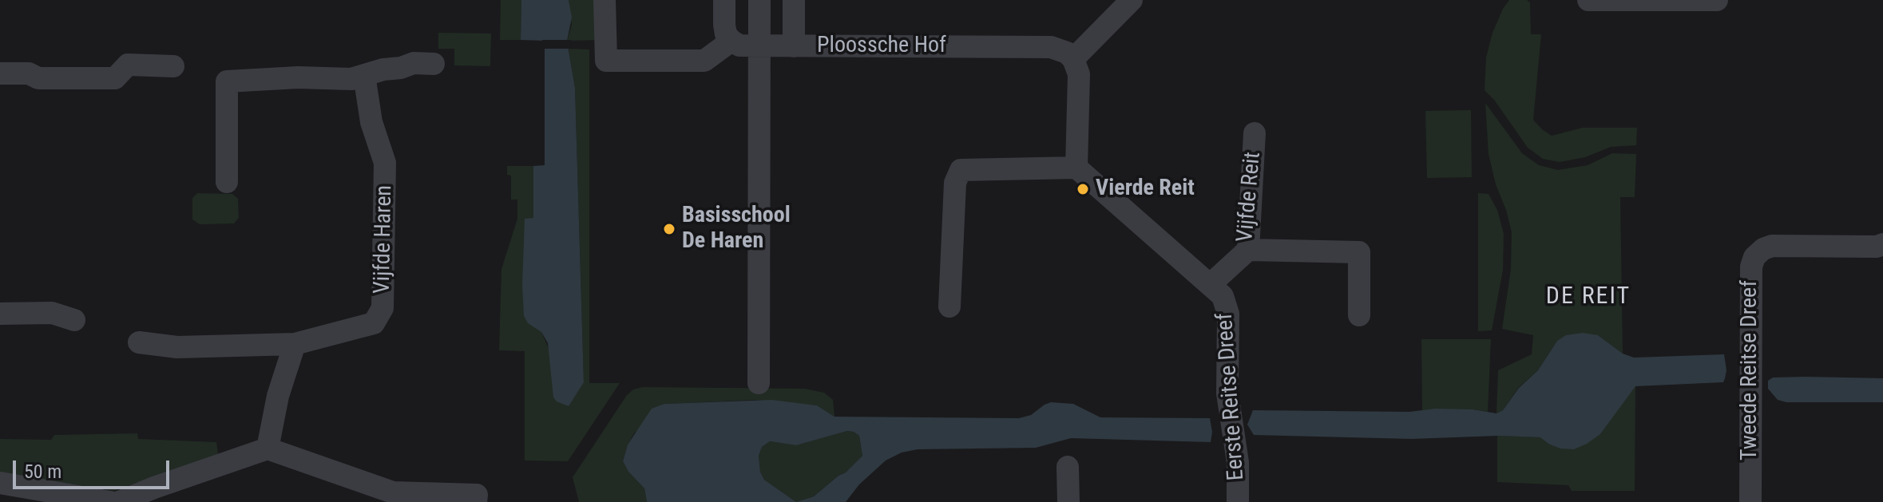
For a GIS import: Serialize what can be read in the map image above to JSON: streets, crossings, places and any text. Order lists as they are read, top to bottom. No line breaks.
{"streets":{"street":["Ploossche Hof","Vijfde Reit","Vijfde Haren","Tweede Reitse Dreef","Eerste Reitse Dreef"]},"crossings":[["Vijfde Reit","Eerste Reitse Dreef"]],"districts":["DE REIT"],"places":["Vierde Reit","Basisschool De Haren"],"scale_bar":"50 m"}
